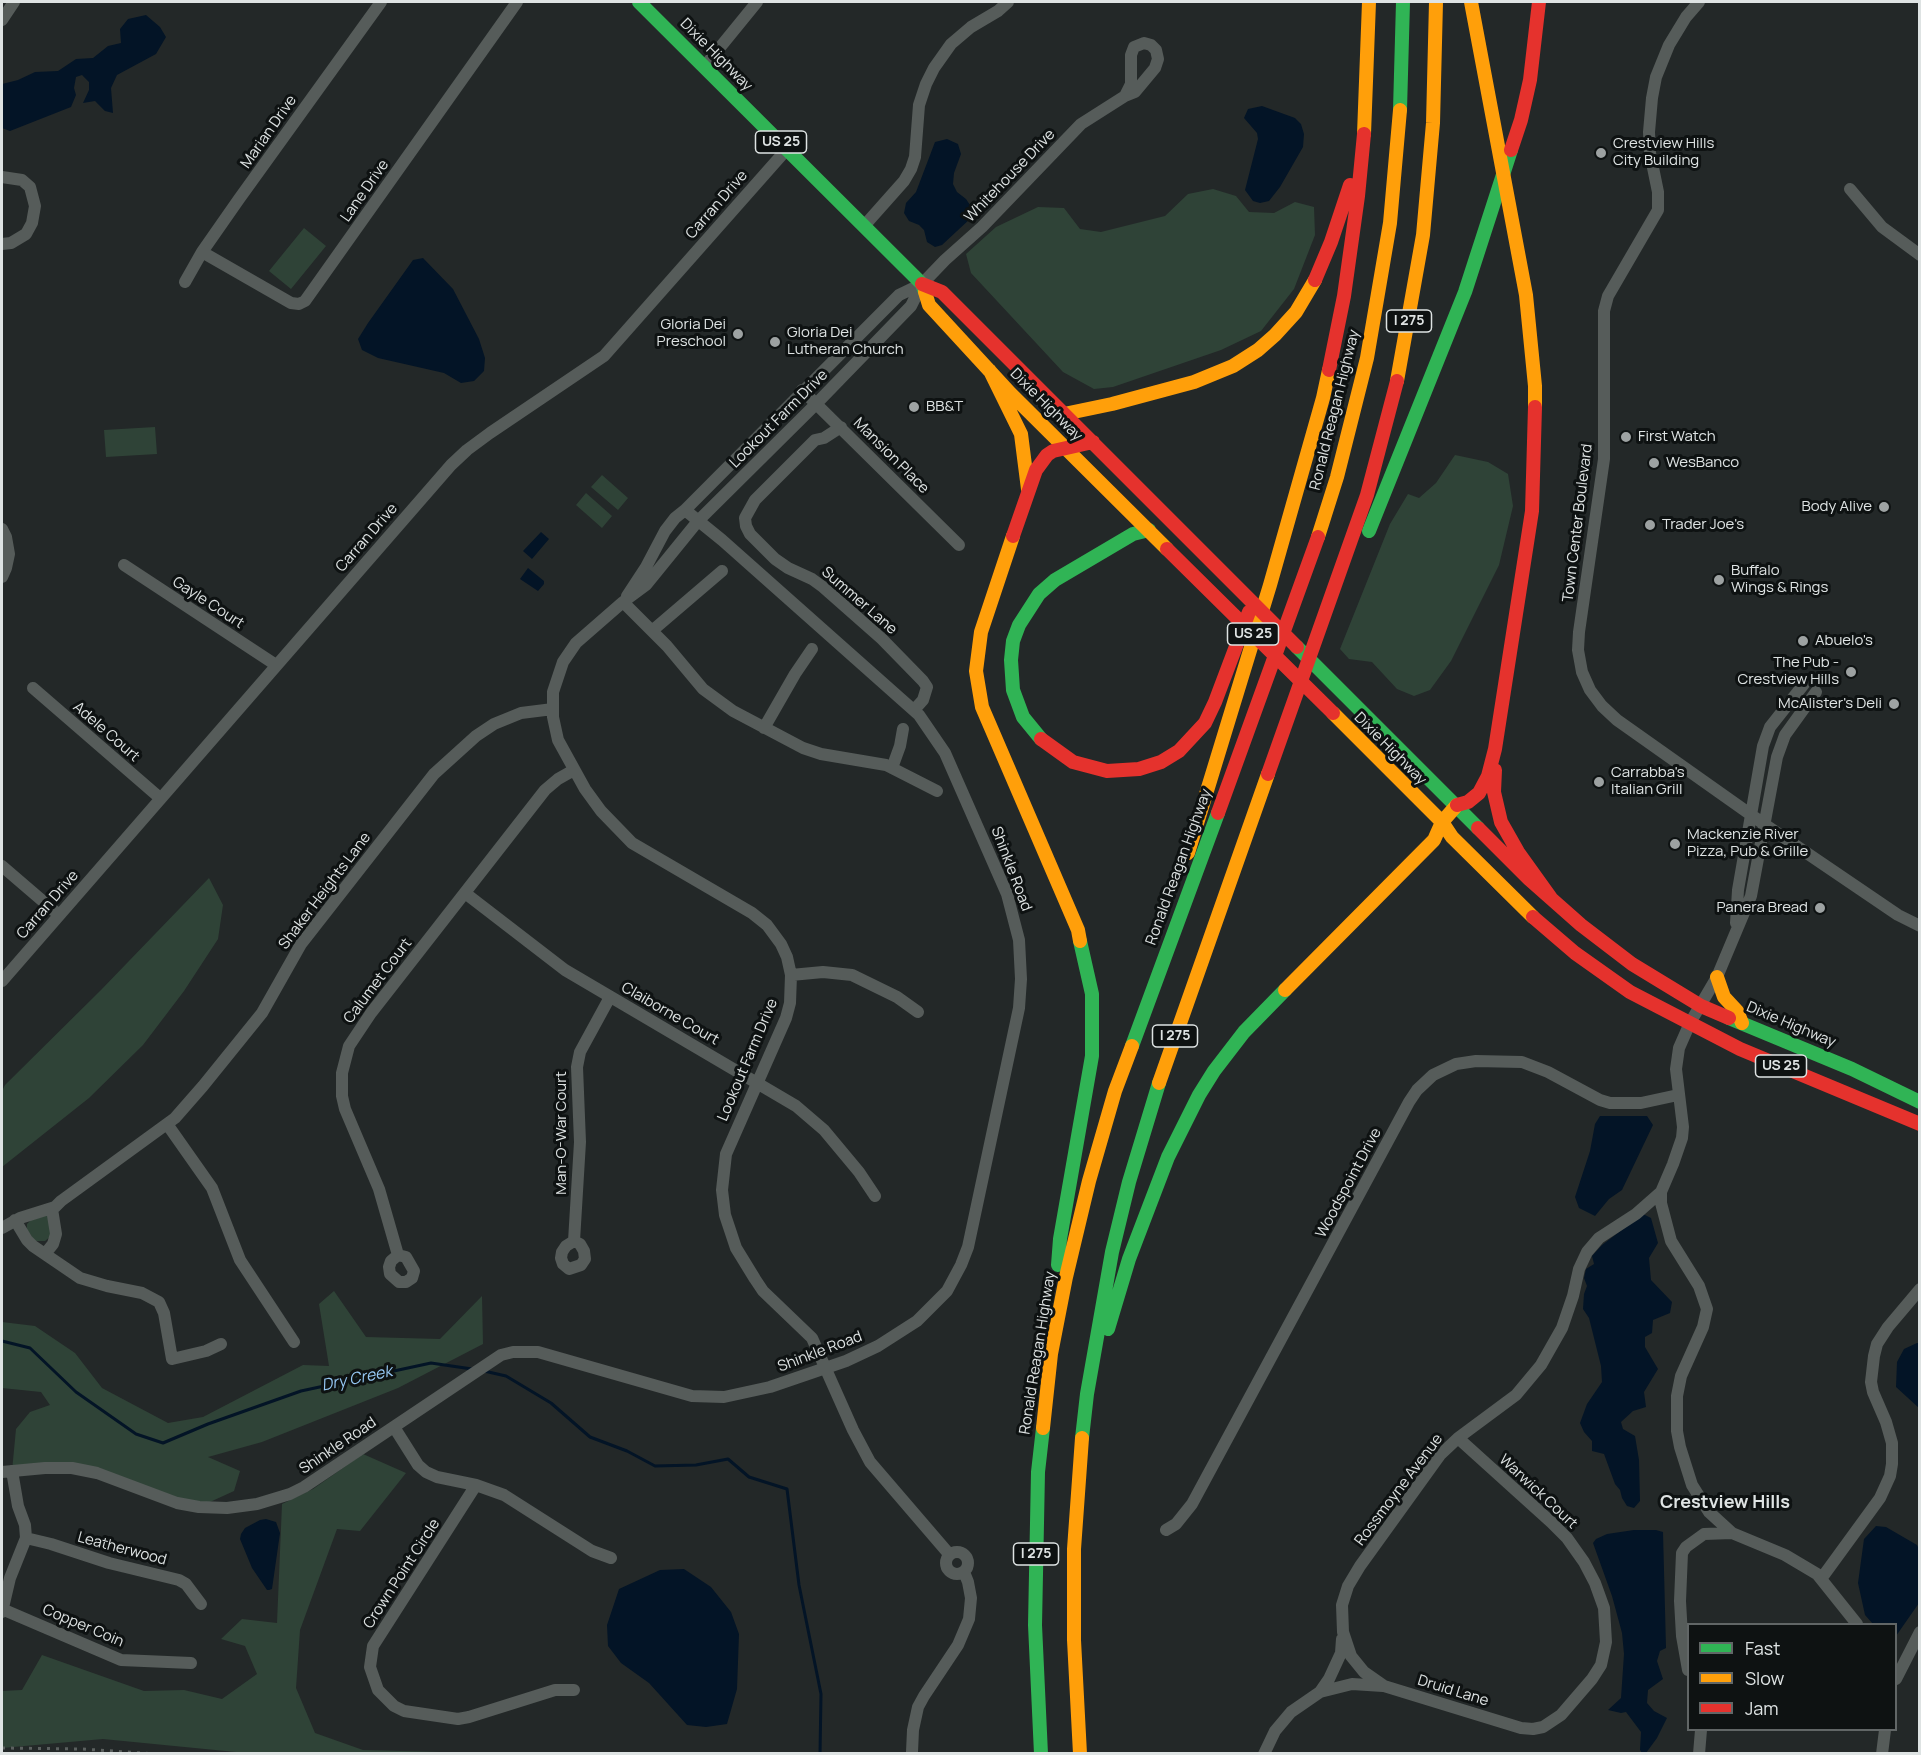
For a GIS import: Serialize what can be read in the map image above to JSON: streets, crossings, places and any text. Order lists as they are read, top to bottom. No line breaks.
{"streets":{"main road":["Dixie Highway","US 25","I 275","Ronald Reagan Highway"],"street":["Marian Drive","Whitehouse Drive","Lane Drive","Carran Drive","Lookout Farm Drive","Mansion Place","Town Center Boulevard","Summer Lane","Gayle Court","Adele Court","Shinkle Road","Shaker Heights Lane","Calumet Court","Claiborne Court","Man-O-War Court","Woodspoint Drive","Rossmoyne Avenue","Warwick Court","Leatherwood","Crown Point Circle","Copper Coin","Druid Lane"]},"crossings":[["Dixie Highway","Whitehouse Drive"],["Dixie Highway","Carran Drive"],["Dixie Highway","Lookout Farm Drive"],["Marian Drive","Lane Drive"],["Whitehouse Drive","Lookout Farm Drive"],["Carran Drive","Gayle Court"],["Carran Drive","Adele Court"],["Lookout Farm Drive","Mansion Place"],["Lookout Farm Drive","Shinkle Road"],["Lookout Farm Drive","Shaker Heights Lane"],["Lookout Farm Drive","Calumet Court"],["Lookout Farm Drive","Claiborne Court"],["Mansion Place","Summer Lane"],["Summer Lane","Shinkle Road"],["Calumet Court","Claiborne Court"],["Claiborne Court","Man-O-War Court"],["Rossmoyne Avenue","Warwick Court"],["Rossmoyne Avenue","Druid Lane"],["Warwick Court","Druid Lane"]],"districts":["Crestview Hills"],"water":["Dry Creek"],"places":["Crestview Hills City Building","Gloria Dei Preschool","Gloria Dei Lutheran Church","BB&T","First Watch","WesBanco","Body Alive","Trader Joe's","Buffalo Wings & Rings","Abuelo's","The Pub - Crestview Hills","McAlister's Deli","Carrabba's Italian Grill","Mackenzie River Pizza, Pub & Grille","Panera Bread"],"legend":["Fast","Slow","Jam"]}
